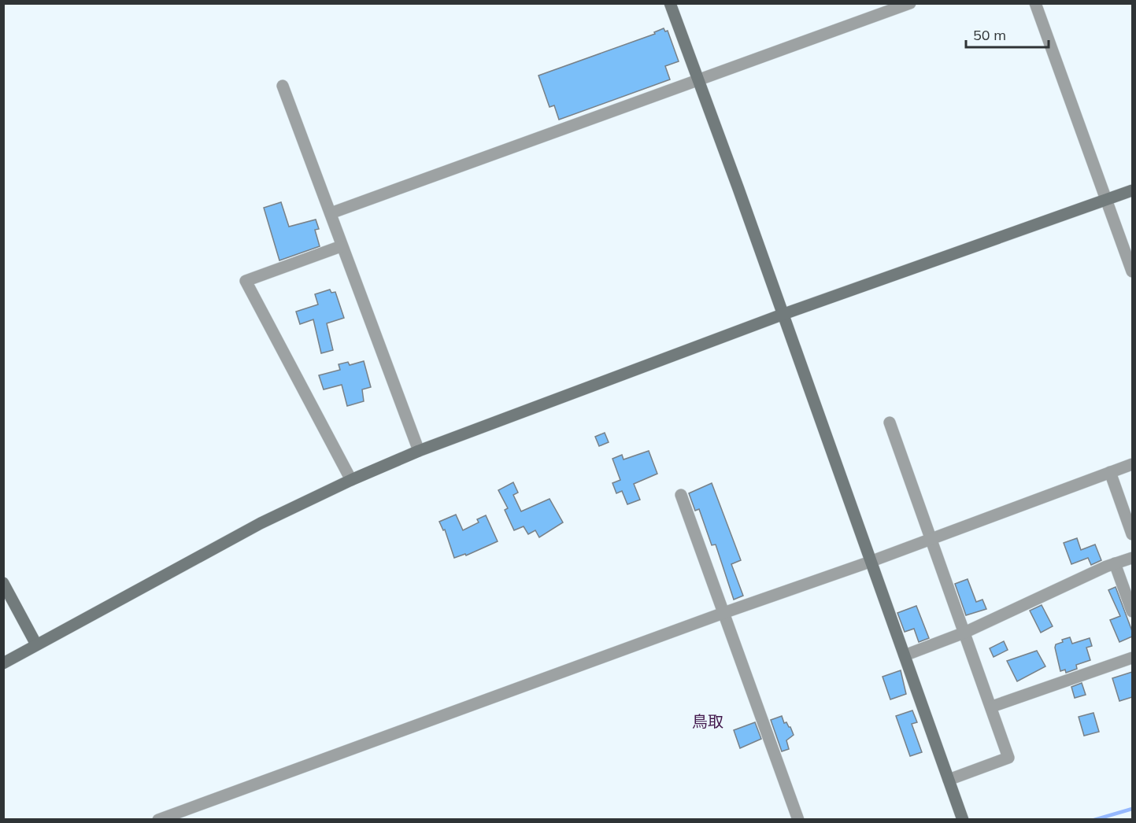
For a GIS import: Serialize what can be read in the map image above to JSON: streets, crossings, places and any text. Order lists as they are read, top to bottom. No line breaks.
{"districts":["鳥取"],"scale_bar":"50 m"}
